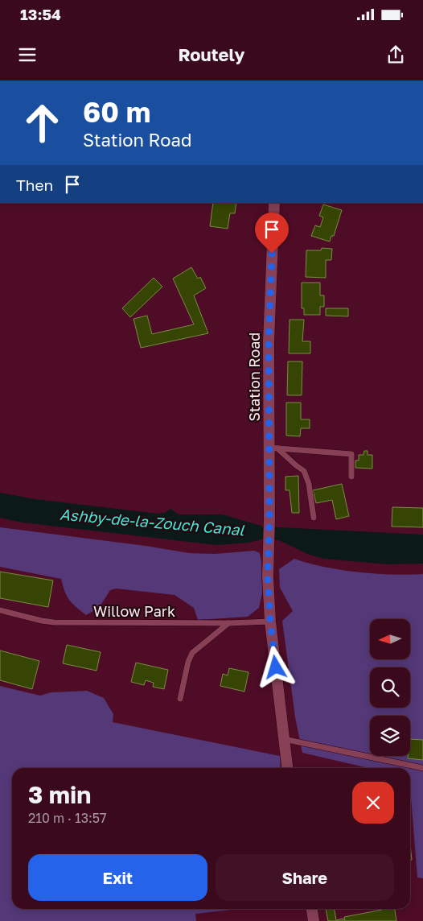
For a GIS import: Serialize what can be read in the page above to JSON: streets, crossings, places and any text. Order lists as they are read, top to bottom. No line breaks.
{"streets":{"street":["Station Road"],"lane":["Willow Park"]},"crossings":[["Station Road","Willow Park"]],"water":["Ashby-de-la-Zouch Canal"],"north":"left","page":{"status":"13:54","header":"Routely","turn":["60 m","Station Road"],"then":"Then","heading":["3 min","210 m · 13:57"],"buttons":["Exit","Share"]}}
